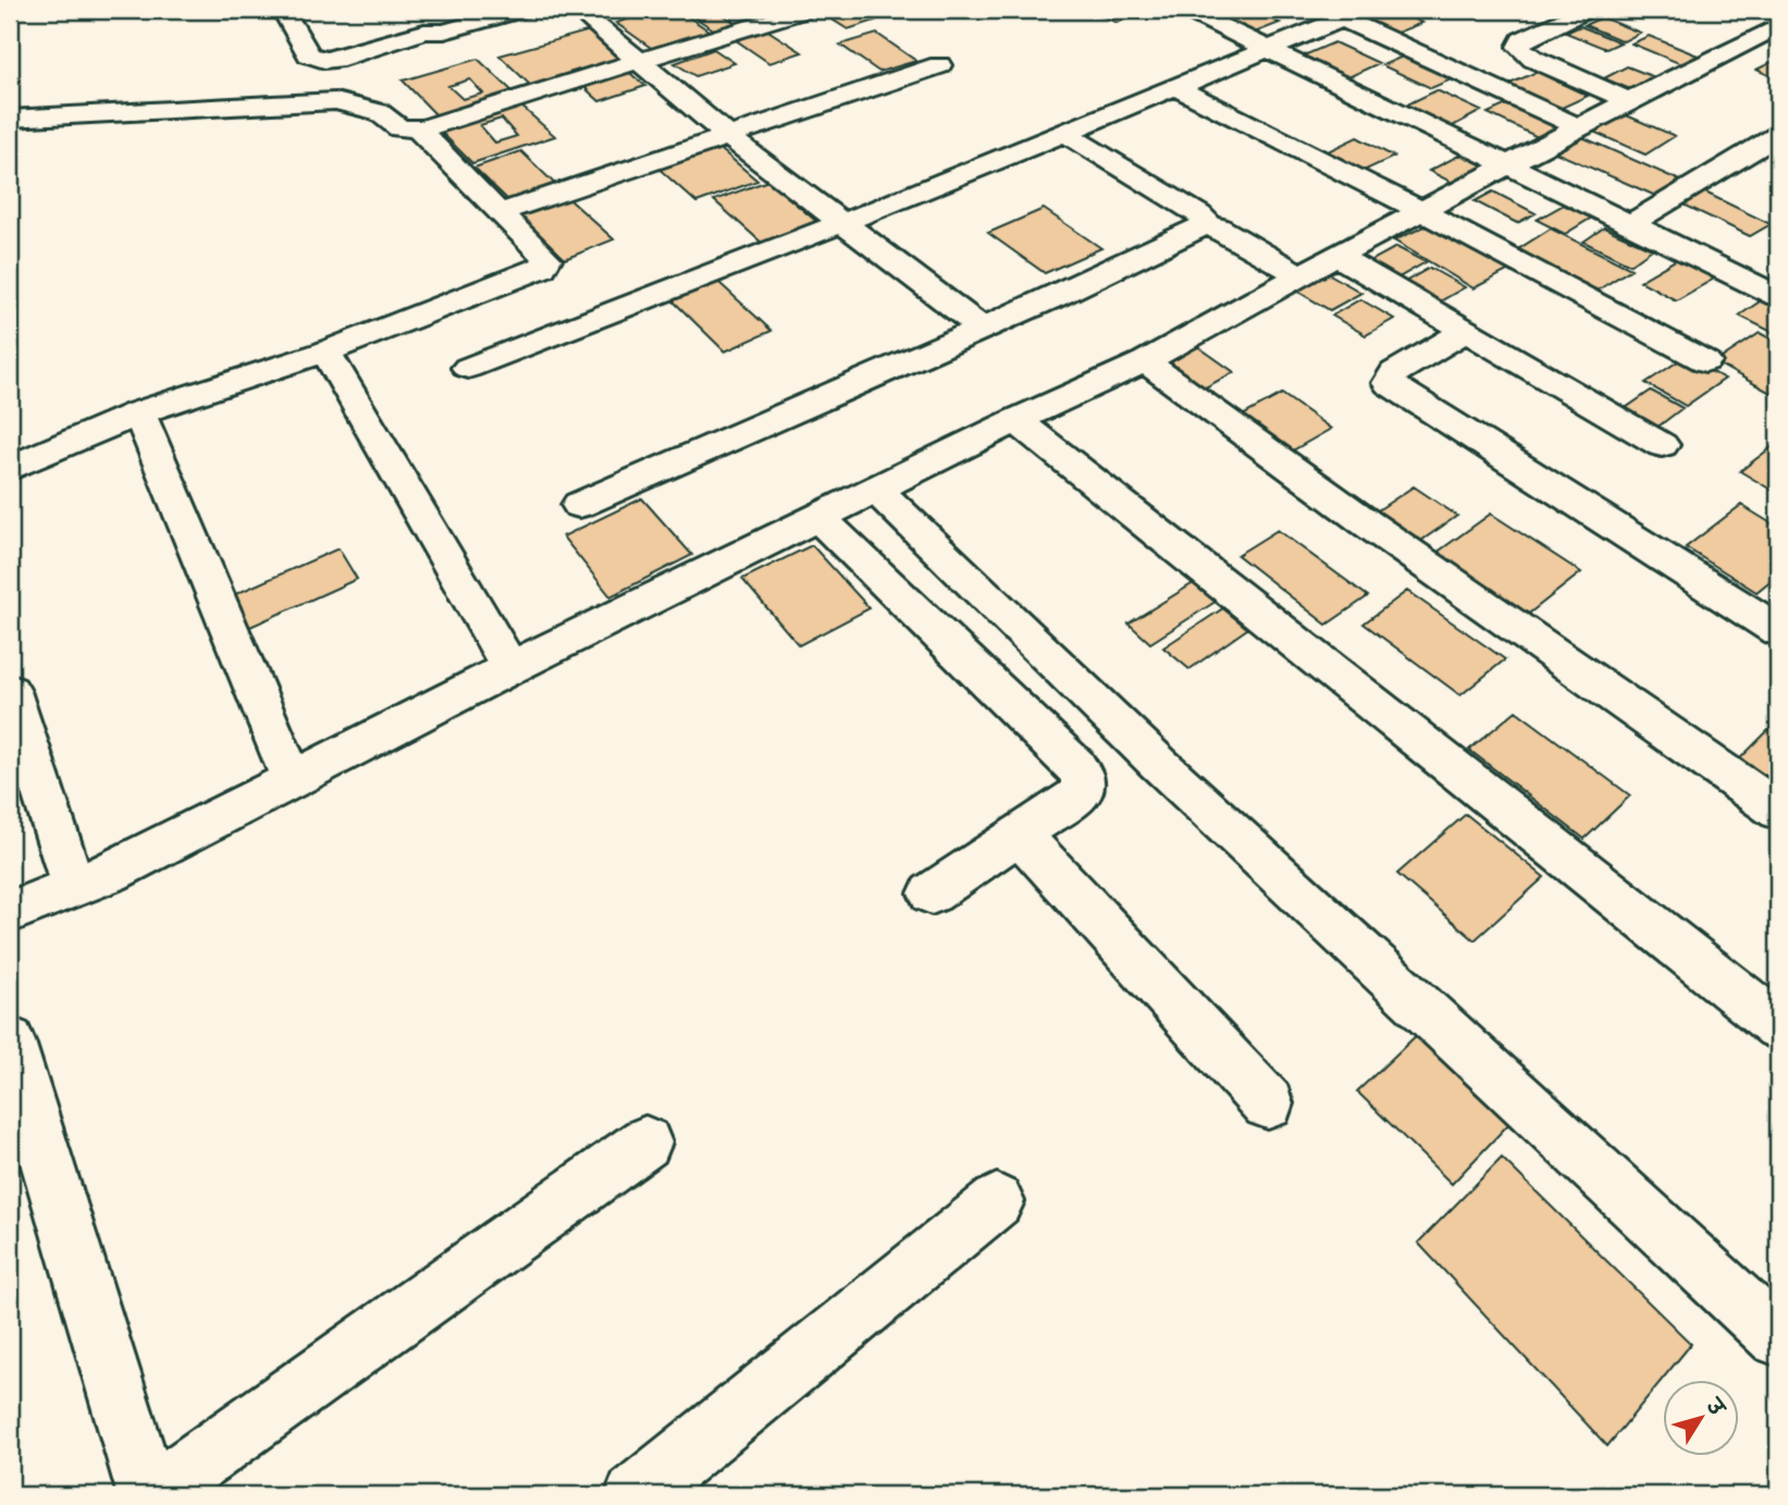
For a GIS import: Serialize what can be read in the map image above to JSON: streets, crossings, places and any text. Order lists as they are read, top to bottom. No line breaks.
{"north":"top right"}
